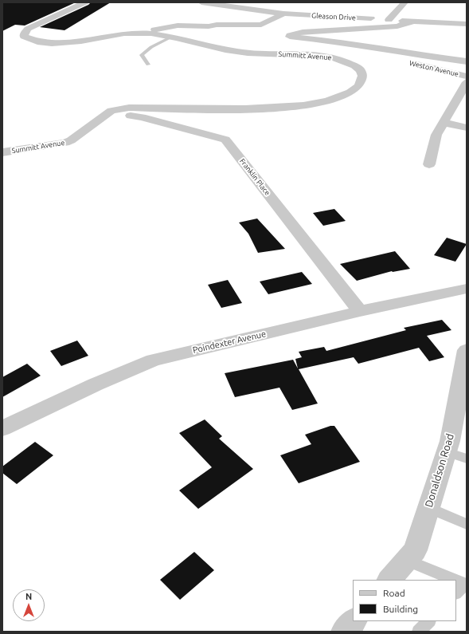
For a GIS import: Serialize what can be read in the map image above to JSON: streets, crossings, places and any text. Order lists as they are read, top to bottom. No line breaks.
{"streets":{"street":["Gleason Drive","Summitt Avenue","Weston Avenue","Franklin Place","Poindexter Avenue","Donaldson Road"]},"crossings":[["Summitt Avenue","Franklin Place"],["Franklin Place","Poindexter Avenue"]],"legend":["Road","Building"],"north":"top"}
